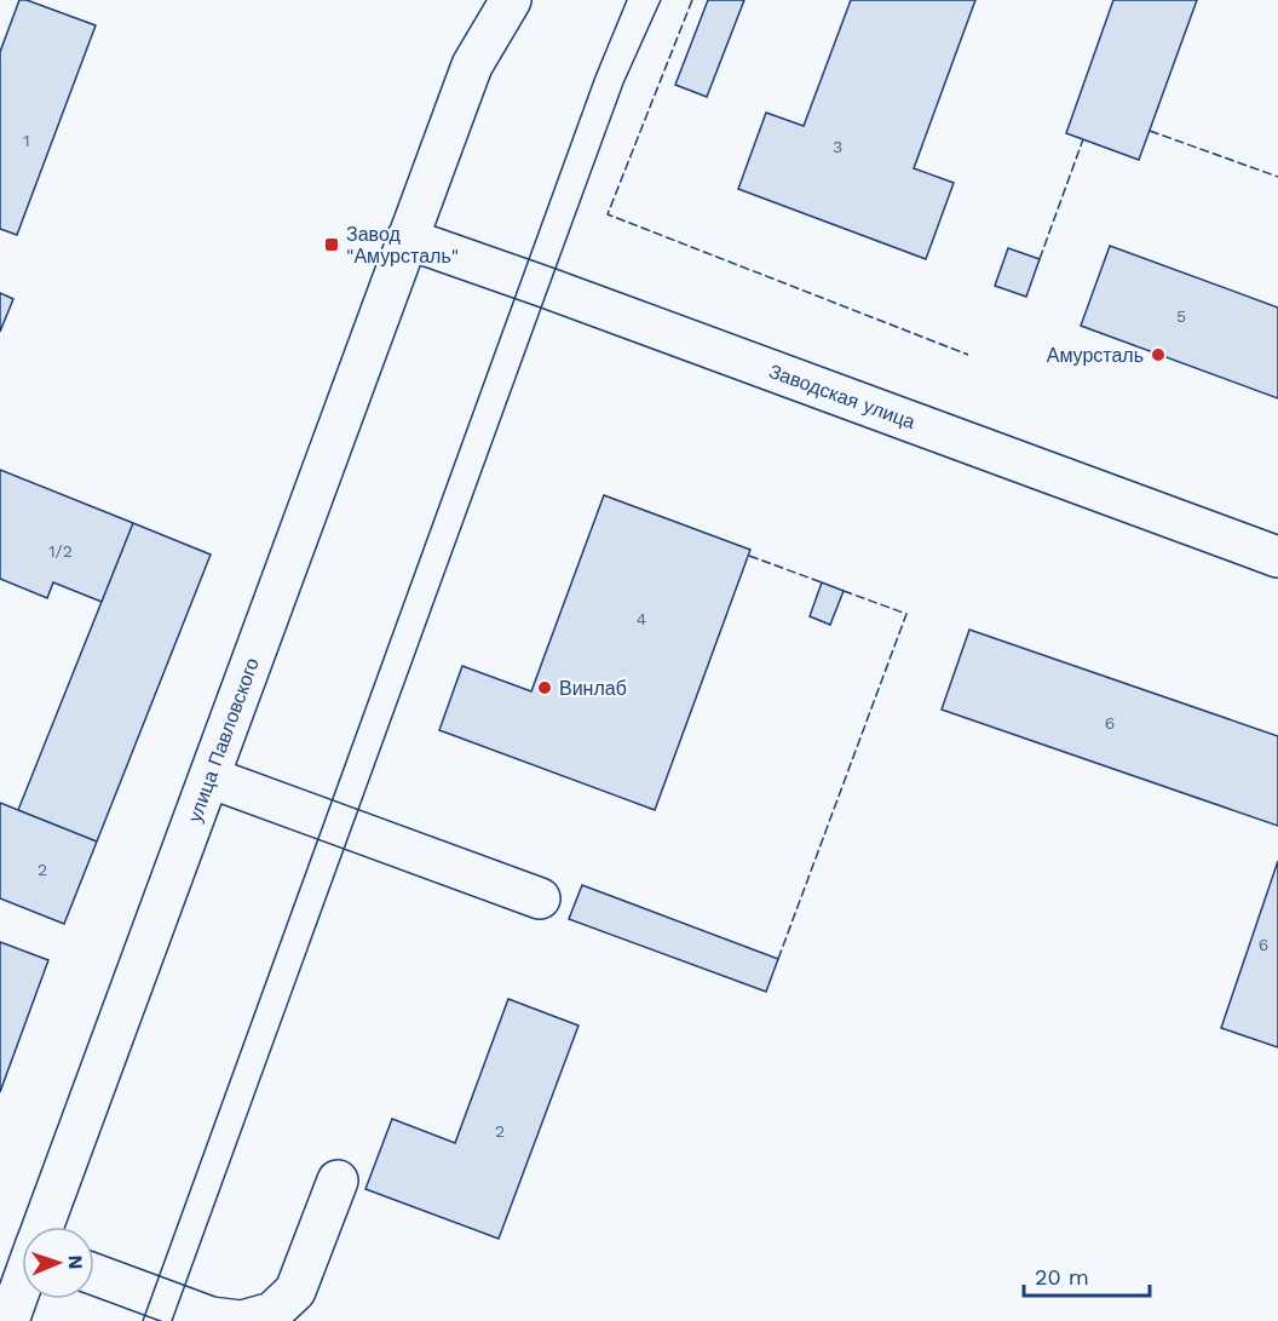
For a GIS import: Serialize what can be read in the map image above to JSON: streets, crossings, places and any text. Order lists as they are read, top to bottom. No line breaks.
{"streets":{"street":["Заводская улица","улица Павловского"]},"crossings":[["Заводская улица","улица Павловского"]],"places":{"transit":["Завод \"Амурсталь\""],"other":["Амурсталь","Винлаб"]},"house_numbers":["1","3","5","1/2","4","6","2","6","2"],"scale_bar":"20 m","north":"right"}
